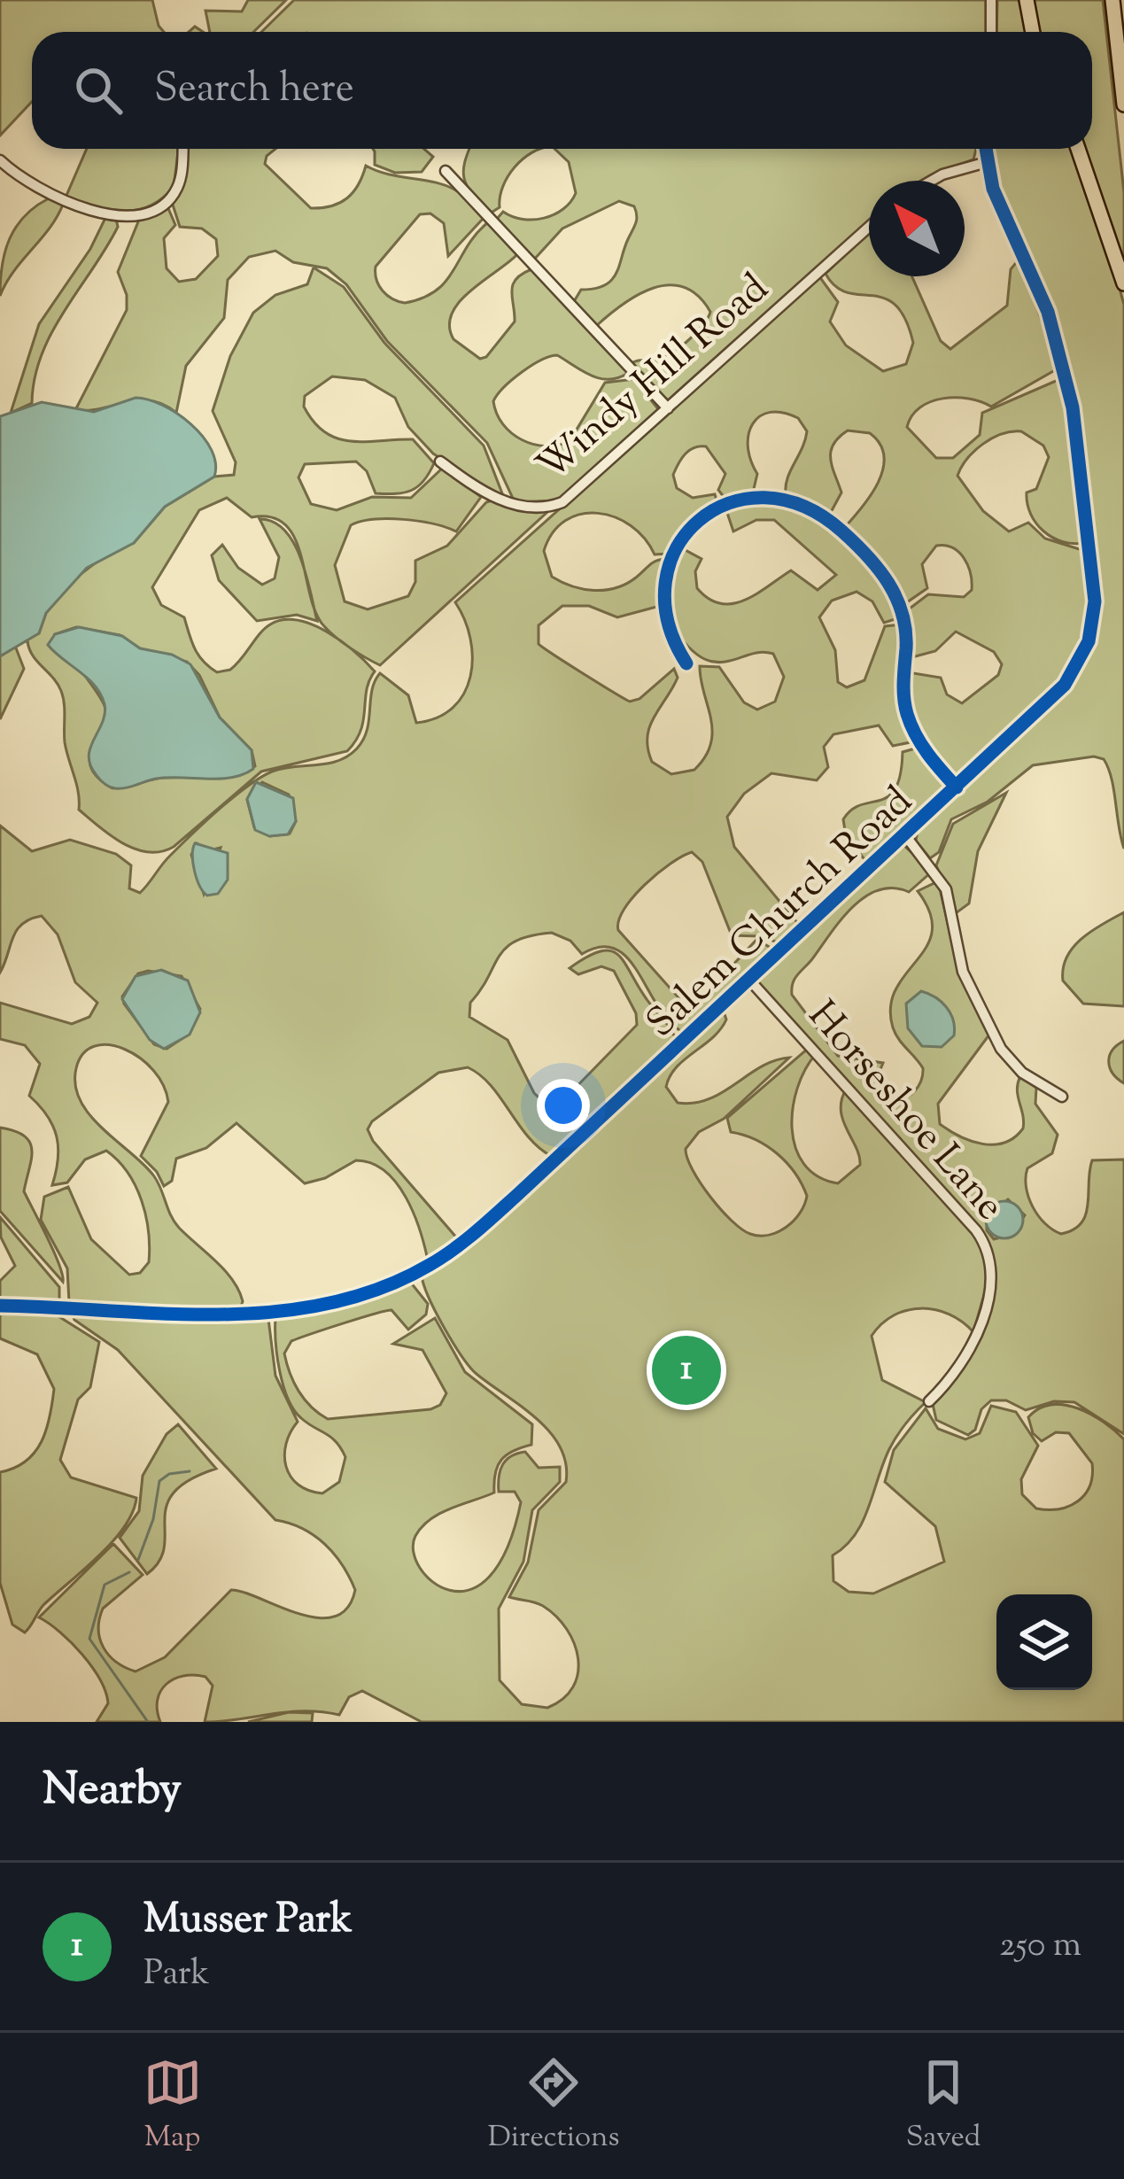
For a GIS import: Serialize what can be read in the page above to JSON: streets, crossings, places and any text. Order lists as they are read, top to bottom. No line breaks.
{"streets":{"street":["Windy Hill Road","Salem Church Road","Horseshoe Lane"]},"crossings":[["Salem Church Road","Horseshoe Lane"]],"north":"top left","page":{"search":"Search here","pins":"1","heading":"Nearby","list":[{"mark":"1","name":"Musser Park","note":"Park","value":"250 m"}],"nav":["Map","Directions","Saved"]}}
